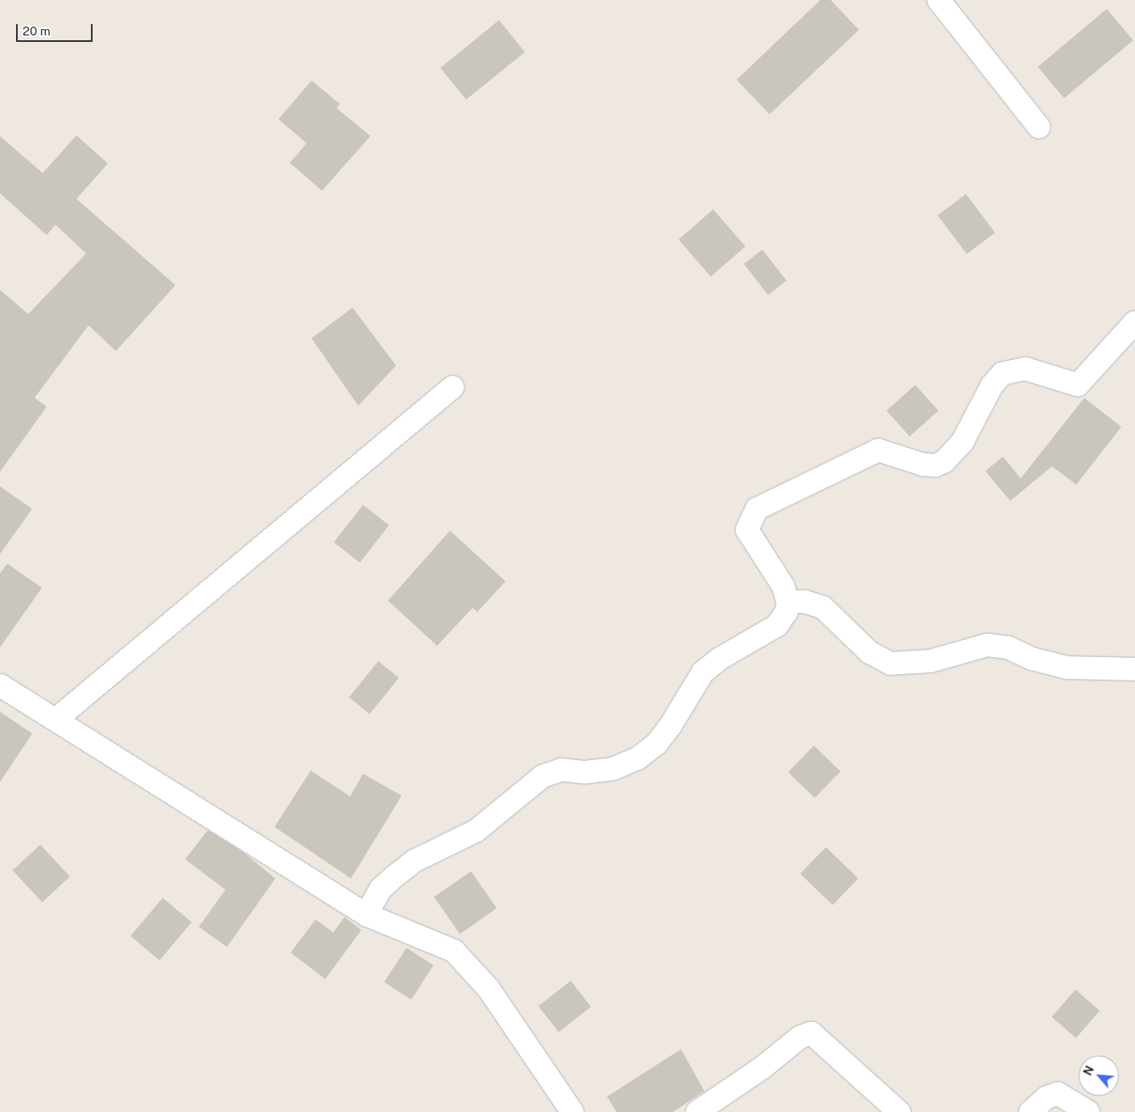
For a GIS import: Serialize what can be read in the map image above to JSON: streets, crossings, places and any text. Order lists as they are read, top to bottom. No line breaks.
{"scale_bar":"20 m","north":"top left"}
